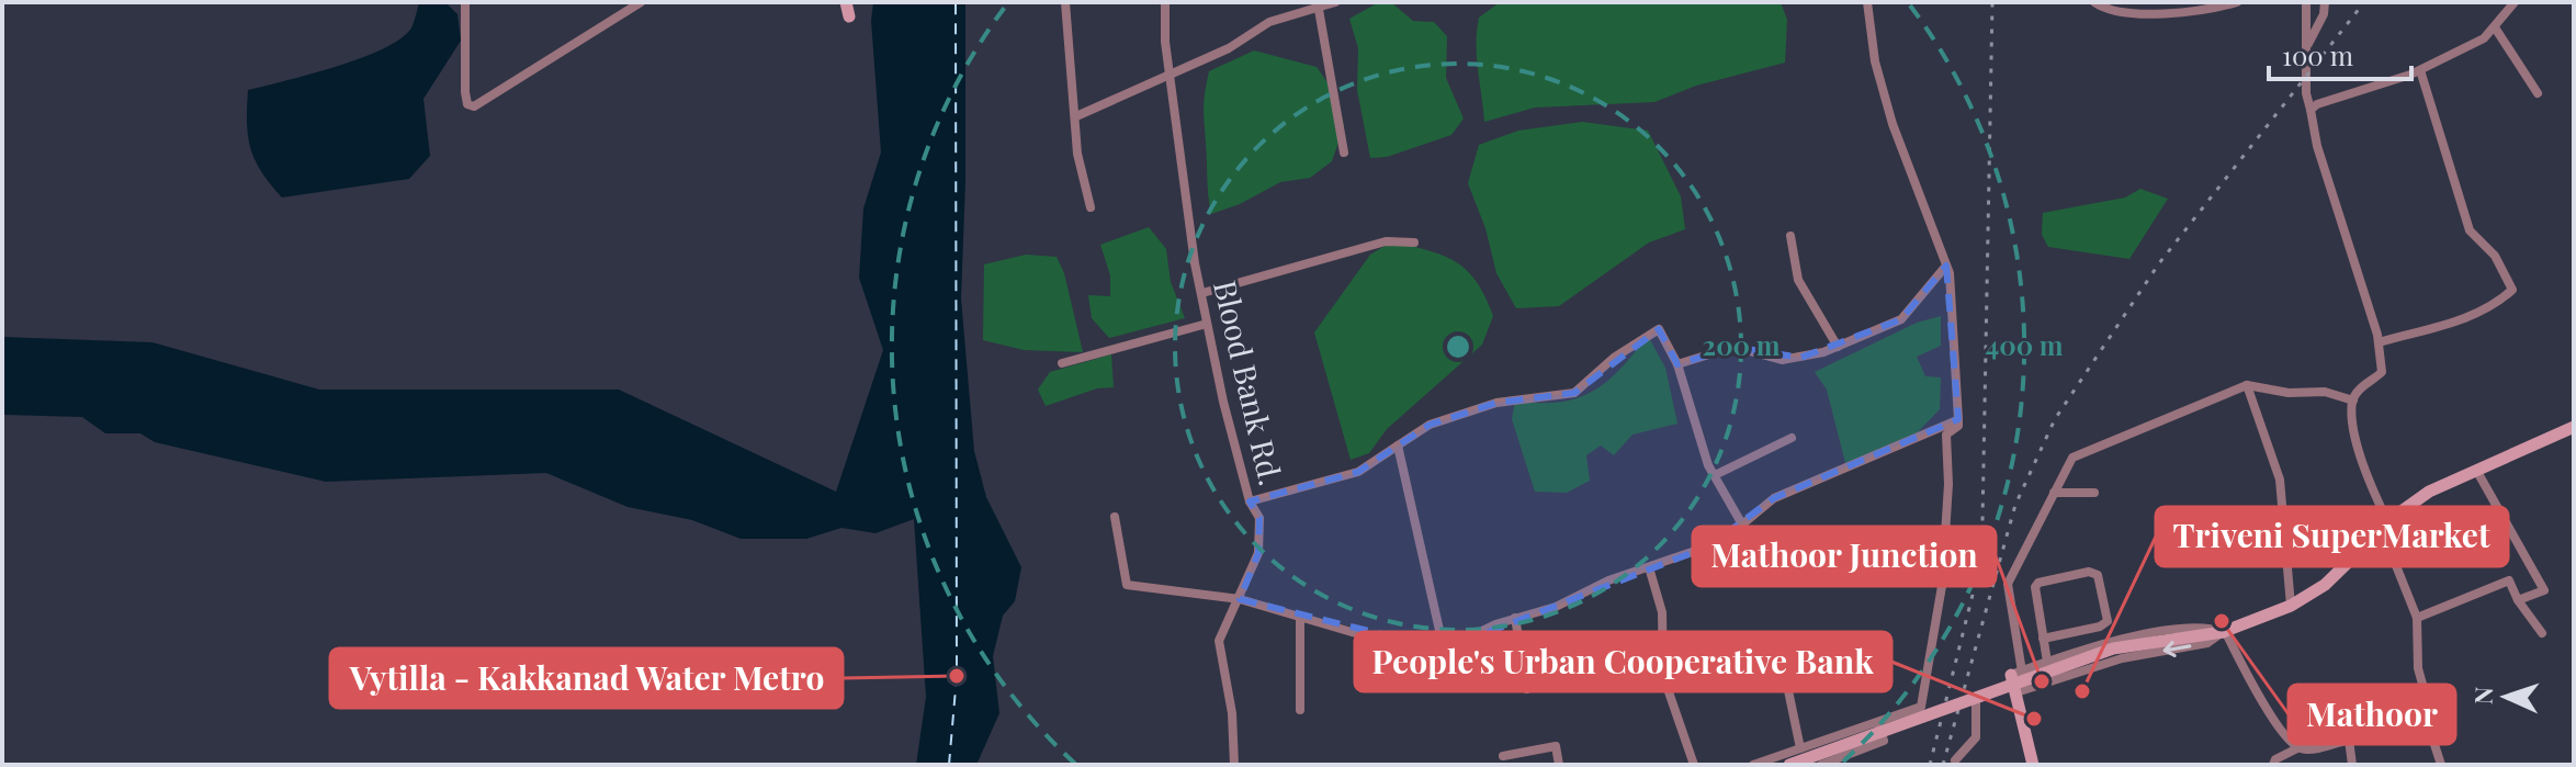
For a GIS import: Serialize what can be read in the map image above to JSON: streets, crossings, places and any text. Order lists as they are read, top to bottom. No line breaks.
{"streets":{"street":["Blood Bank Rd."]},"places":["Mathoor","Vytilla - Kakkanad Water Metro","Mathoor Junction","Triveni SuperMarket","People's Urban Cooperative Bank"],"scale_bar":"100 m","north":"left","rings":["200 m","400 m"]}
